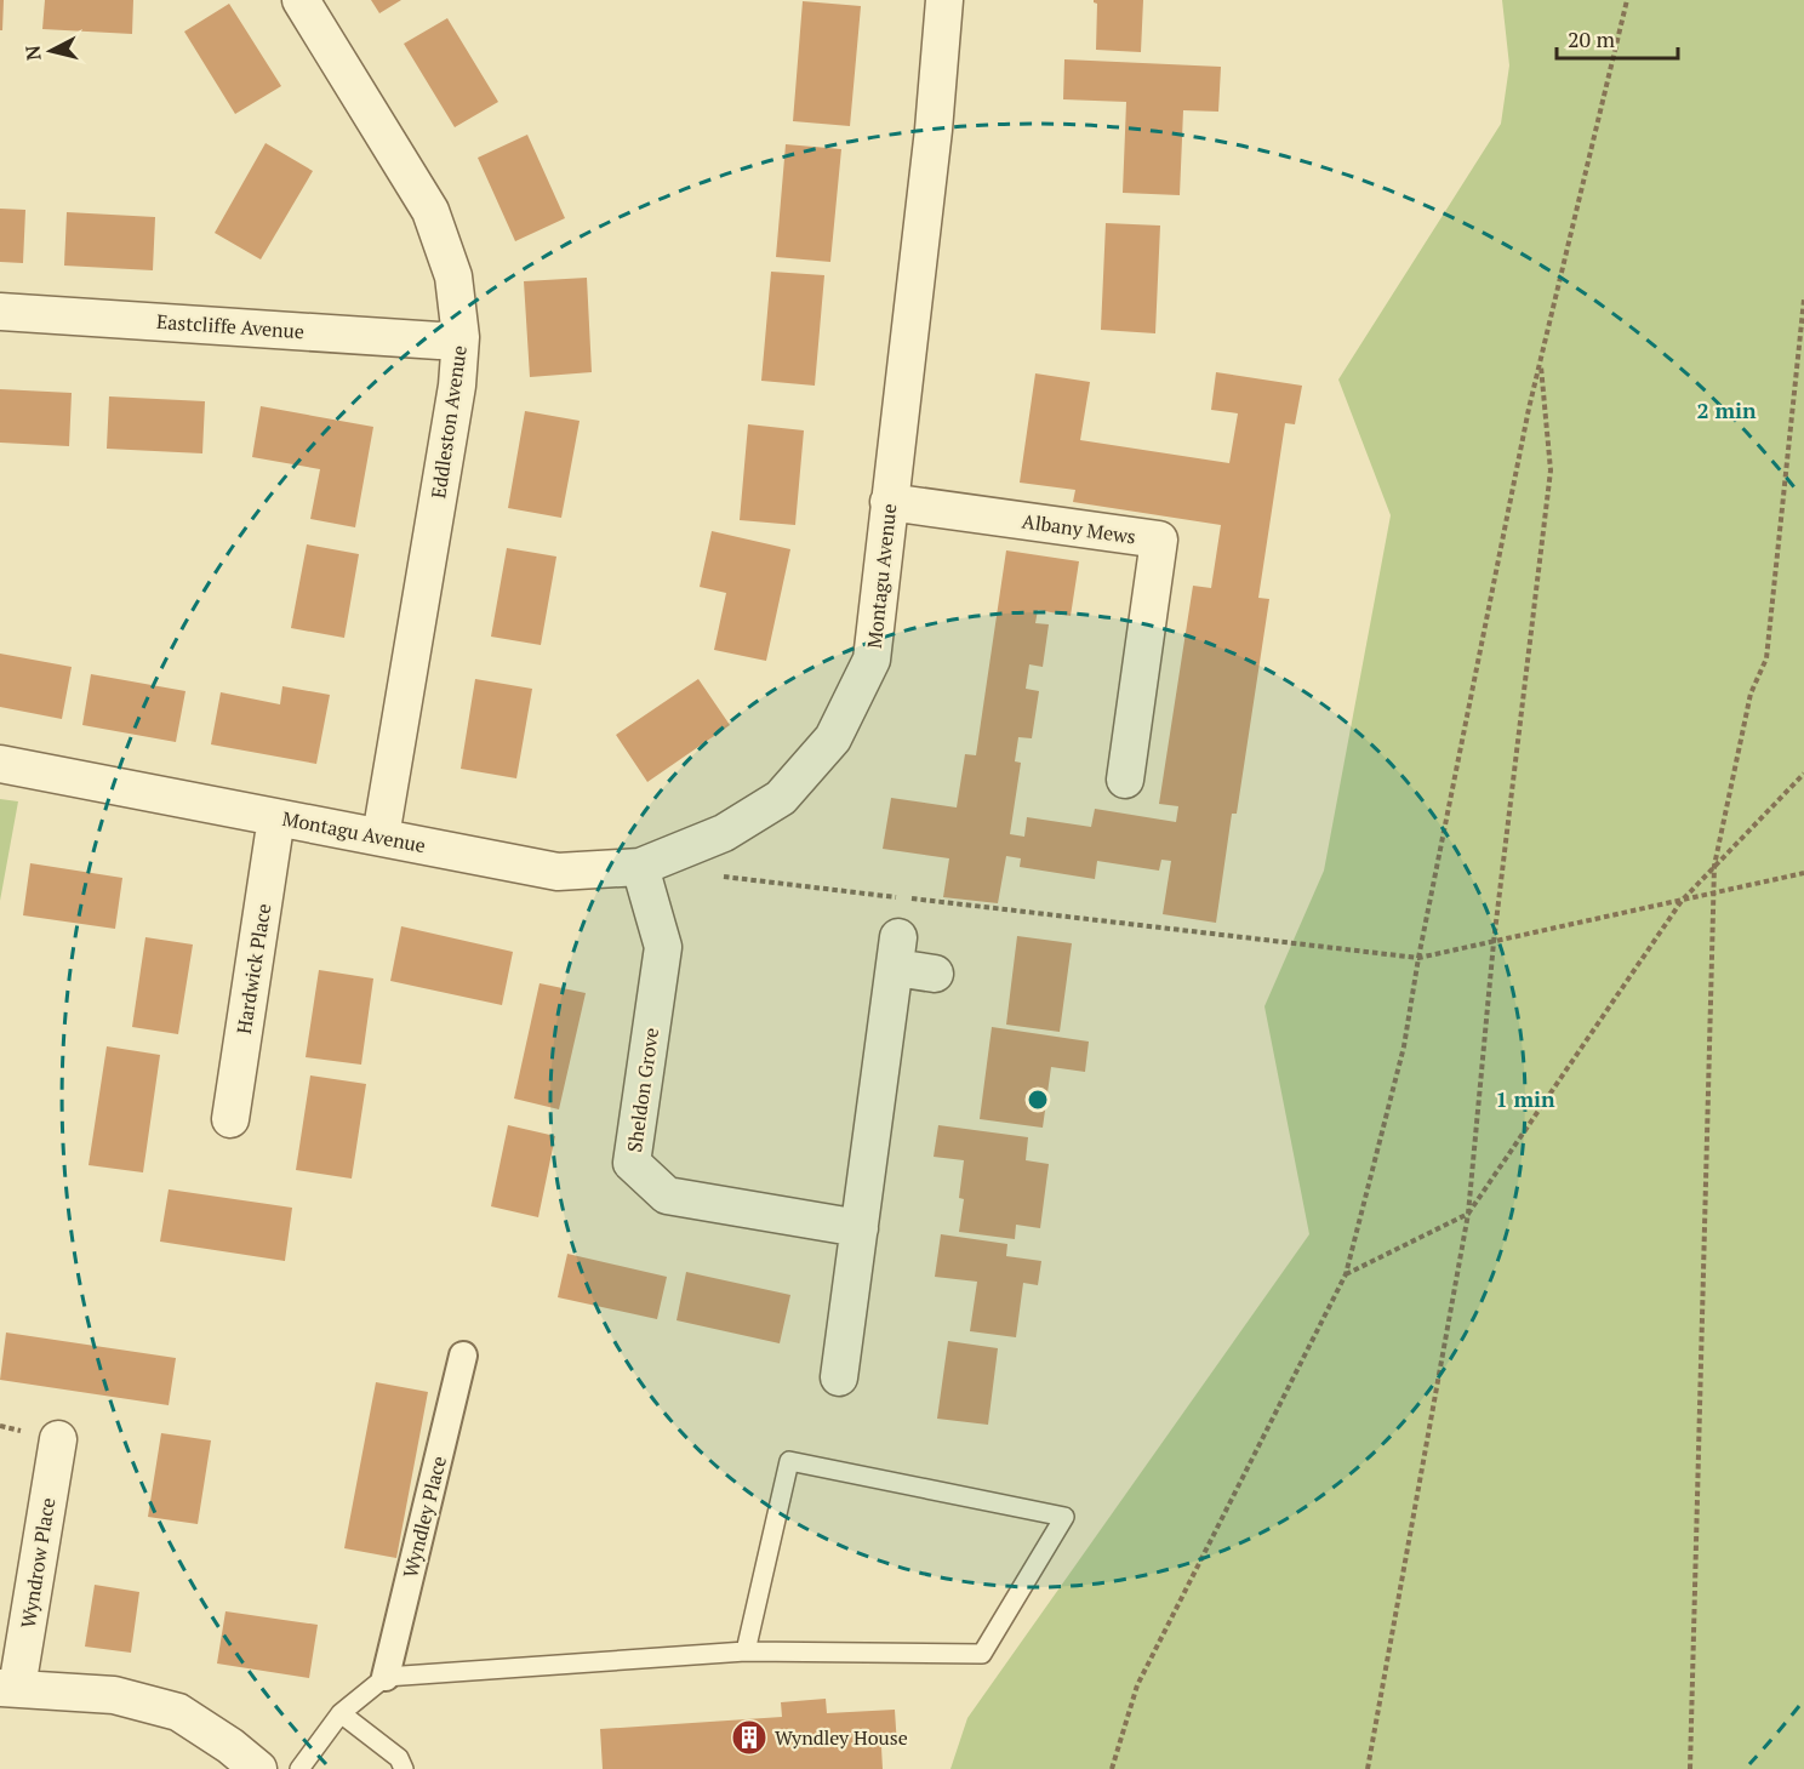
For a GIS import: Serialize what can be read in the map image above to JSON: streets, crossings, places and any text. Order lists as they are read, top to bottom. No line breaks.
{"streets":{"street":["Eastcliffe Avenue","Eddleston Avenue","Albany Mews","Montagu Avenue","Hardwick Place","Sheldon Grove","Wyndley Place","Wyndrow Place"]},"crossings":[["Eastcliffe Avenue","Eddleston Avenue"],["Eddleston Avenue","Montagu Avenue"],["Albany Mews","Montagu Avenue"],["Montagu Avenue","Hardwick Place"],["Montagu Avenue","Sheldon Grove"]],"places":{"building":["Wyndley House"]},"scale_bar":"20 m","north":"left","rings":["2 min","1 min"]}
